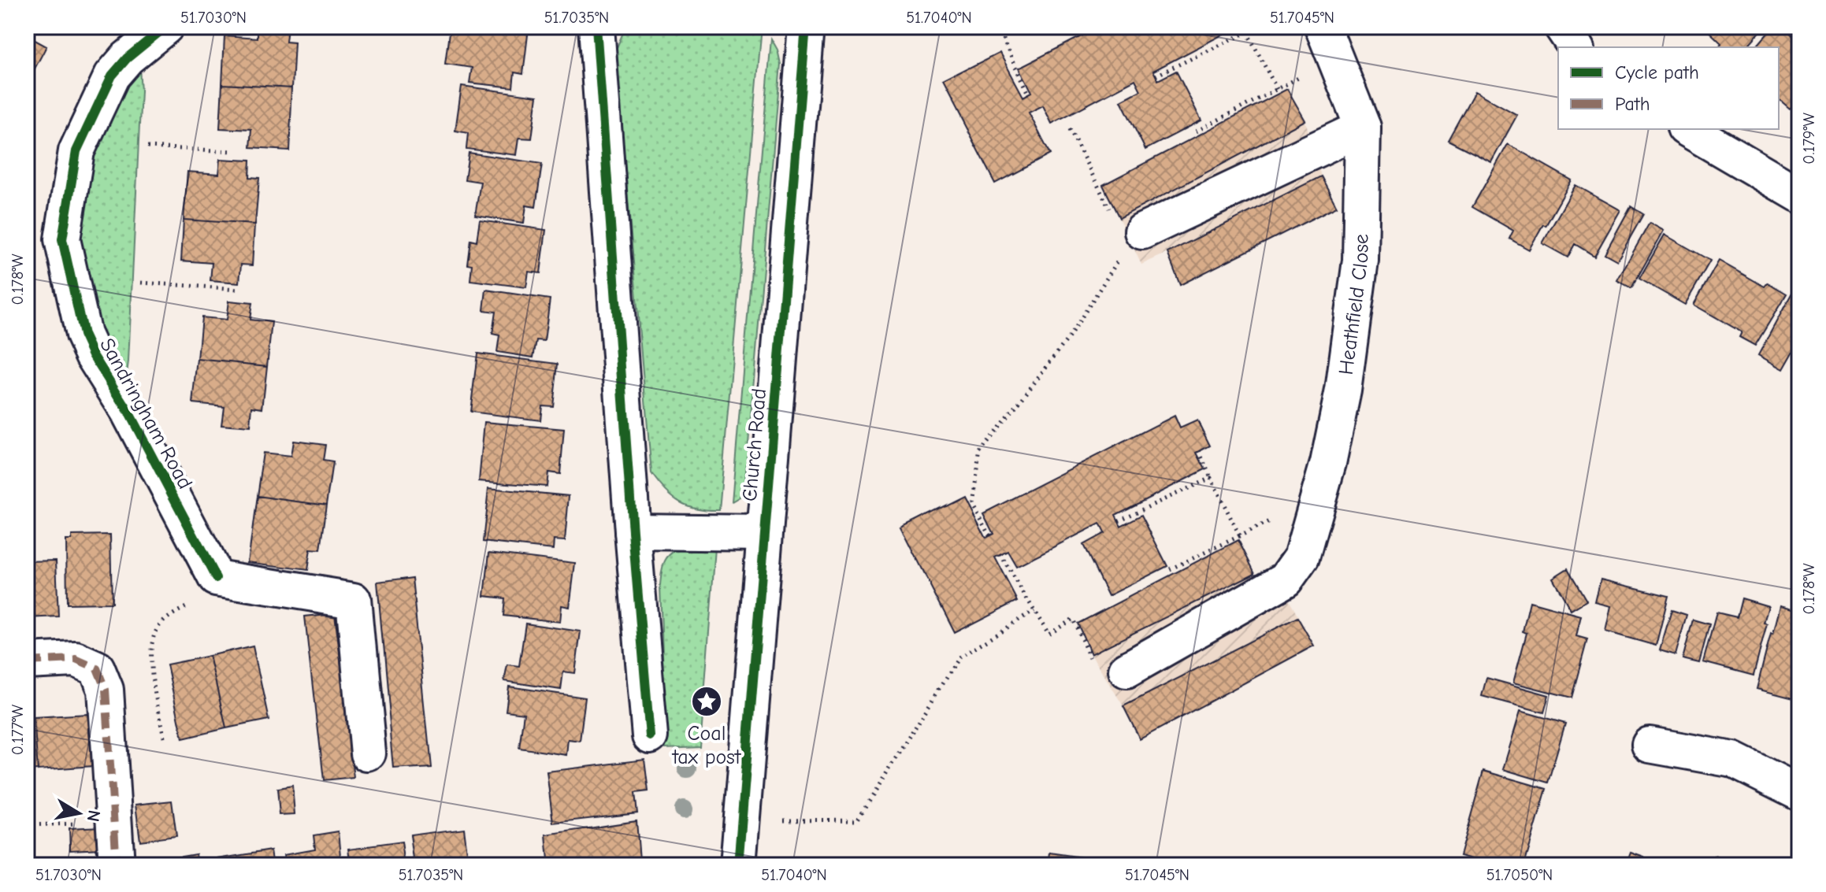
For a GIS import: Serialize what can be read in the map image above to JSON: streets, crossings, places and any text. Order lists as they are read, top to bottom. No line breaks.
{"streets":{"street":["Heathfield Close","Sandringham Road","Church Road"]},"places":{"place":["Coal tax post"]},"legend":["Cycle path","Path"],"north":"right","coordinates":["51.7030°N","51.7035°N","51.7040°N","51.7045°N","0.179°W","0.178°W","0.177°W","51.7050°N"]}
